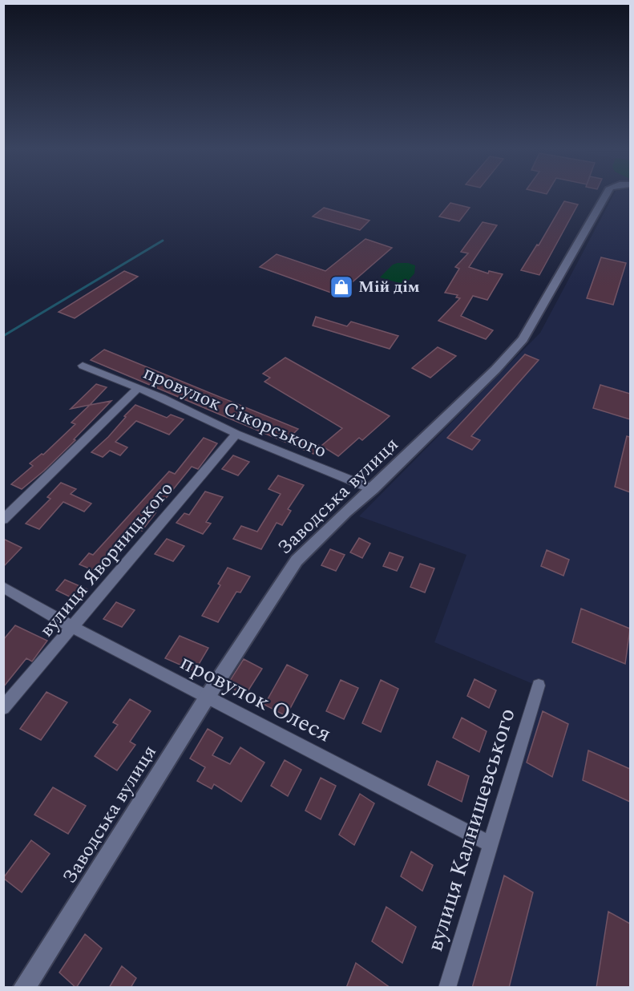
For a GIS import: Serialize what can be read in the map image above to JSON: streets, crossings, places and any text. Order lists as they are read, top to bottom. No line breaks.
{"streets":{"street":["провулок Сікорського","Заводська вулиця","вулиця Яворницького","провулок Олеся","вулиця Калнишевського"]},"crossings":[["провулок Сікорського","Заводська вулиця"],["провулок Сікорського","вулиця Яворницького"],["Заводська вулиця","провулок Олеся"],["вулиця Яворницького","провулок Олеся"],["провулок Олеся","вулиця Калнишевського"]],"places":{"shop":["Мій дім"]}}
